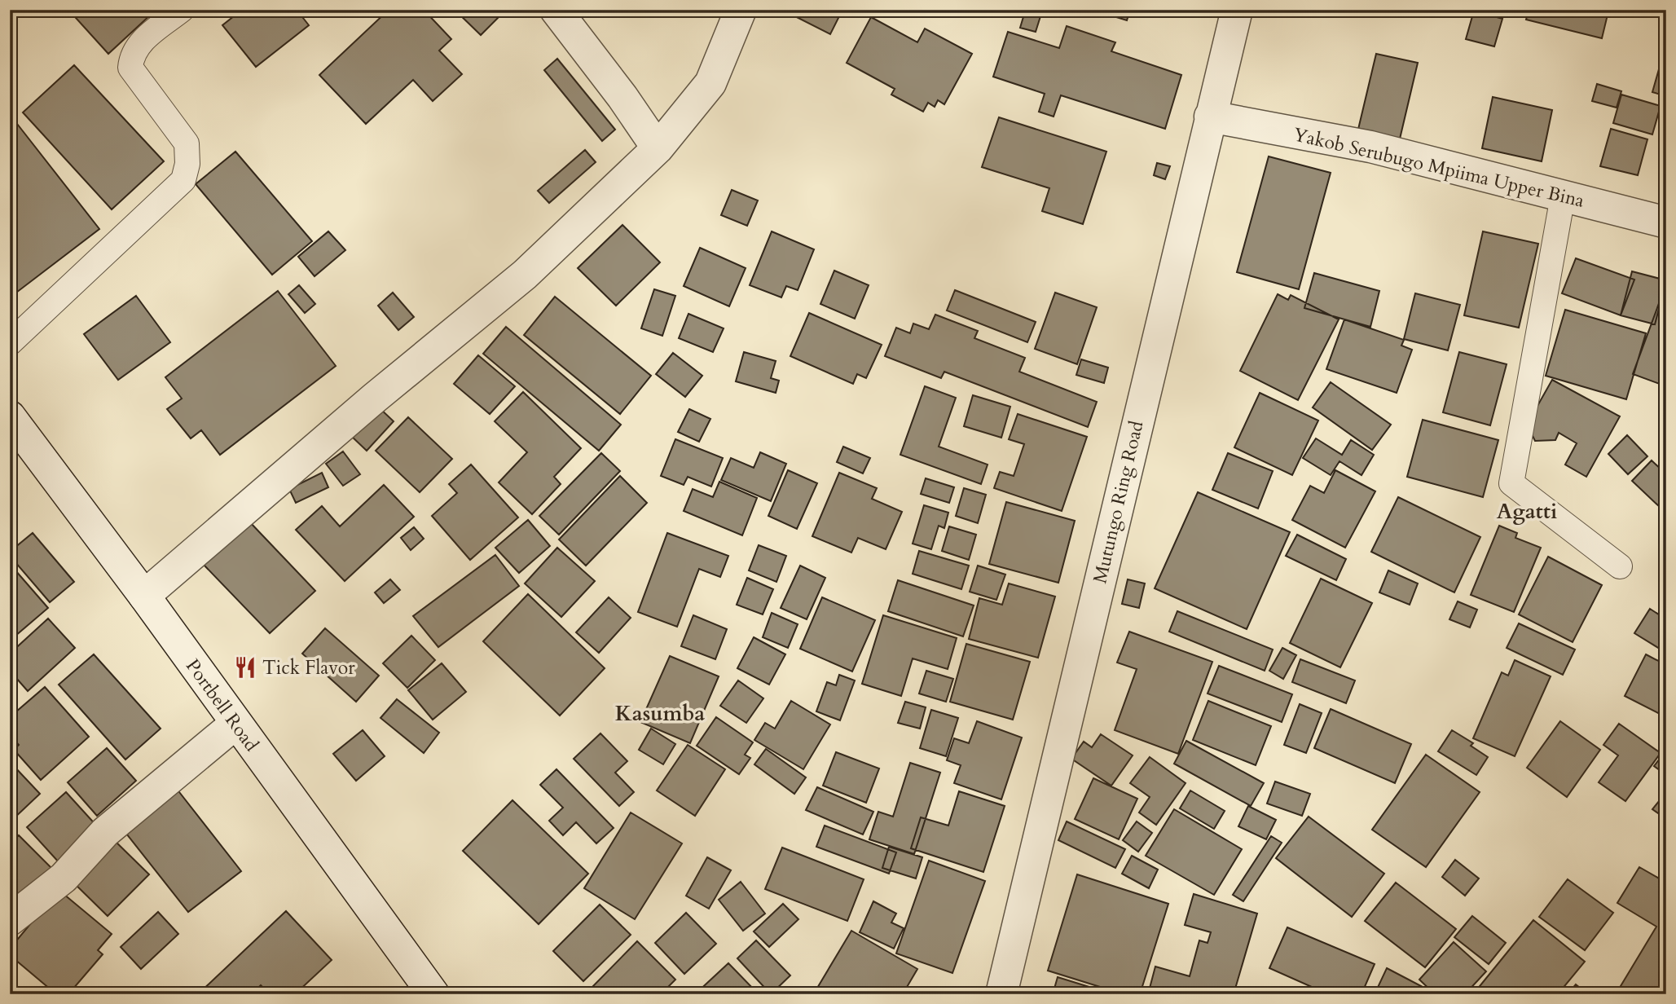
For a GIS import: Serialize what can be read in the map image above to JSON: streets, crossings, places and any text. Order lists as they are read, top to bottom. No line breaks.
{"streets":{"street":["Yakob Serubugo Mpiima Upper Bina","Mutungo Ring Road","Portbell Road"]},"crossings":[["Yakob Serubugo Mpiima Upper Bina","Mutungo Ring Road"]],"districts":["Agatti","Kasumba"],"places":{"restaurant":["Tick Flavor"]}}
